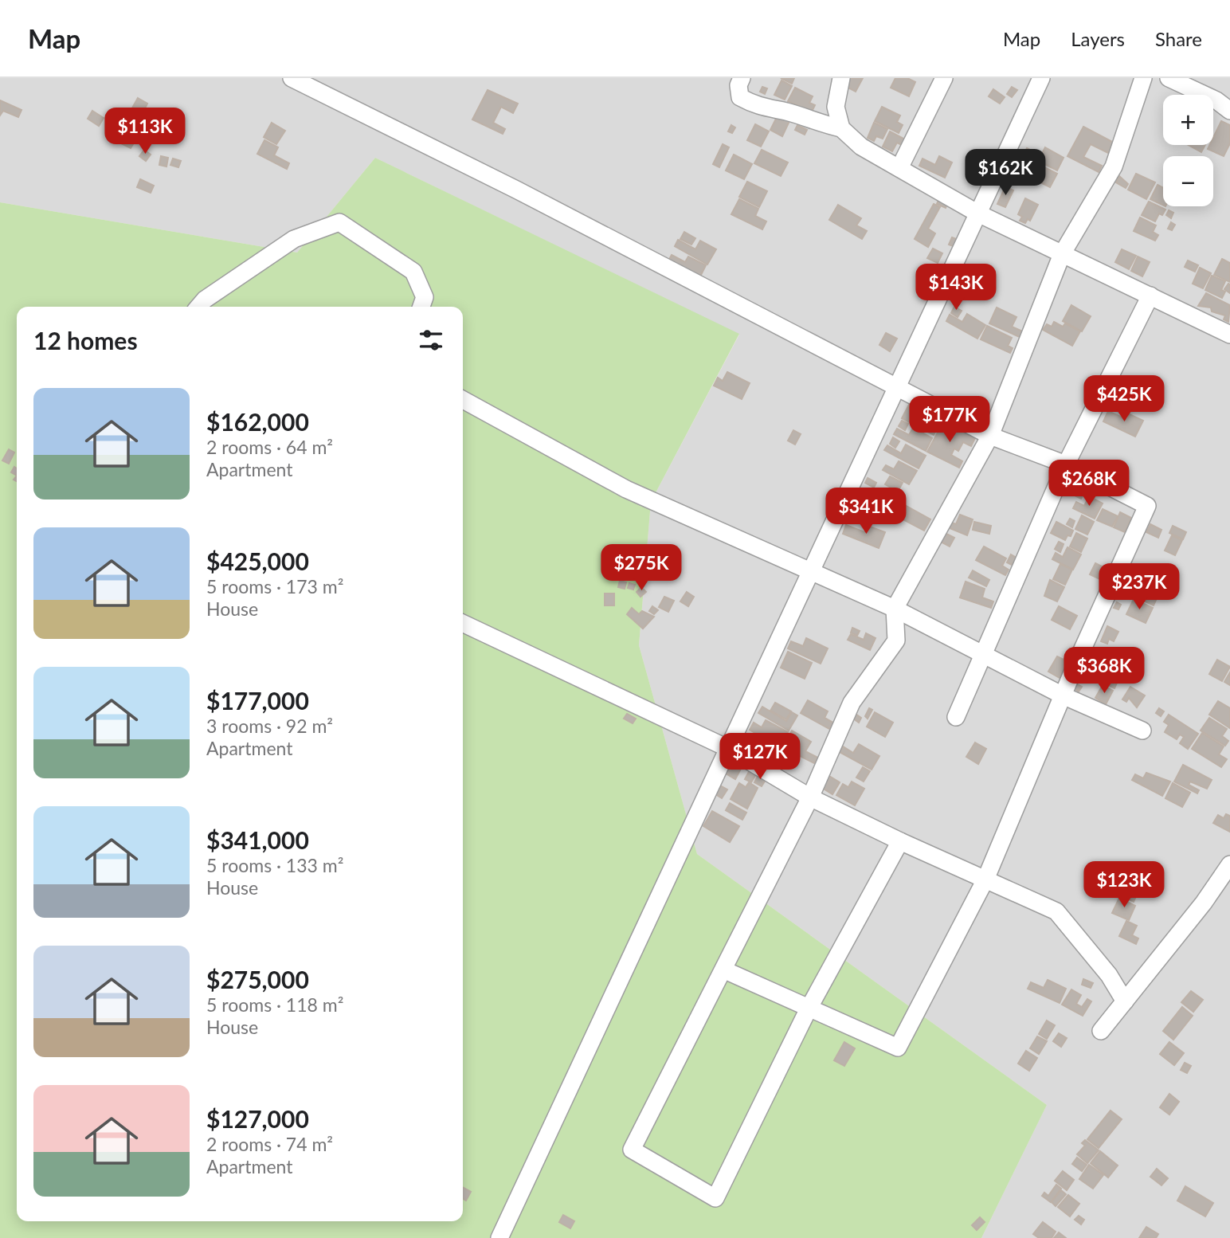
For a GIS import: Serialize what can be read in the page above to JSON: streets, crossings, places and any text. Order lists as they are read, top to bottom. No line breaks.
{"page":{"header":"Map","nav":["Map","Layers","Share"],"map_buttons":["+","−"],"price":["$113K","$162K","$143K","$425K","$177K","$268K","$341K","$275K","$237K","$368K","$127K","$123K"],"heading":"12 homes","list":[{"name":"$162,000","note":"2 rooms · 64 m² · Apartment"},{"name":"$425,000","note":"5 rooms · 173 m² · House"},{"name":"$177,000","note":"3 rooms · 92 m² · Apartment"},{"name":"$341,000","note":"5 rooms · 133 m² · House"},{"name":"$275,000","note":"5 rooms · 118 m² · House"},{"name":"$127,000","note":"2 rooms · 74 m² · Apartment"}]}}
